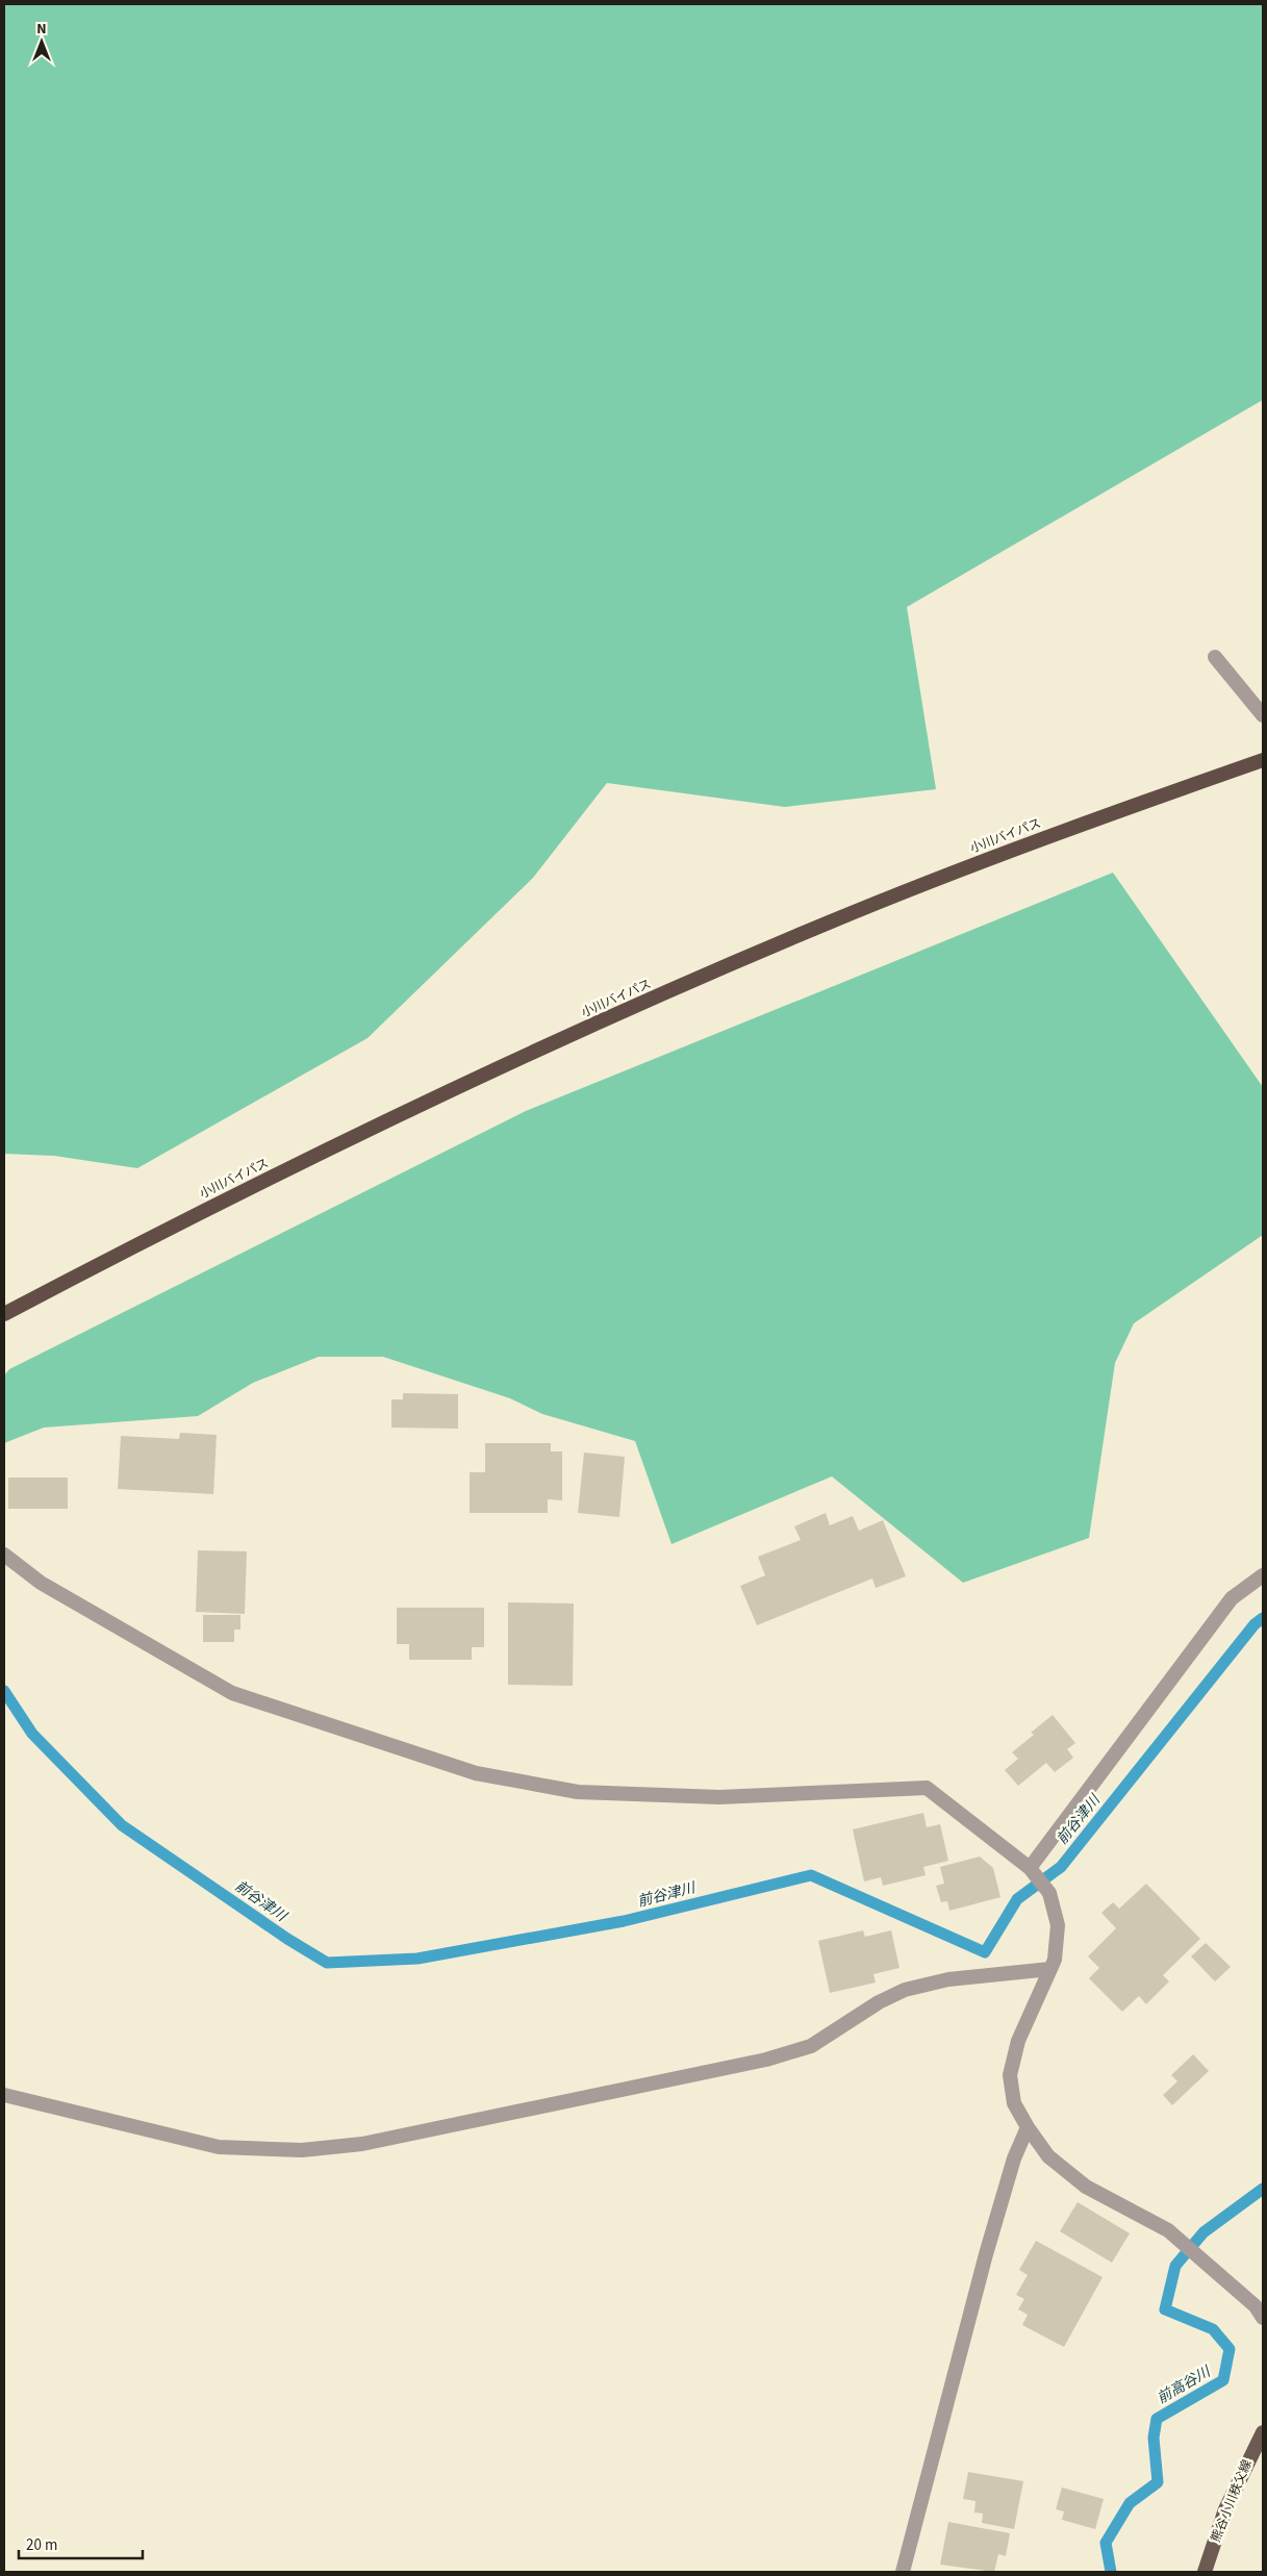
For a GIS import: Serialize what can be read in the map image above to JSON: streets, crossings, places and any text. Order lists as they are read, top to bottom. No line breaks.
{"streets":{"highway":["小川バイパス"],"main road":["熊谷小川秩父線"]},"water":["前谷津川","前高谷川"],"scale_bar":"20 m","north":"top"}
